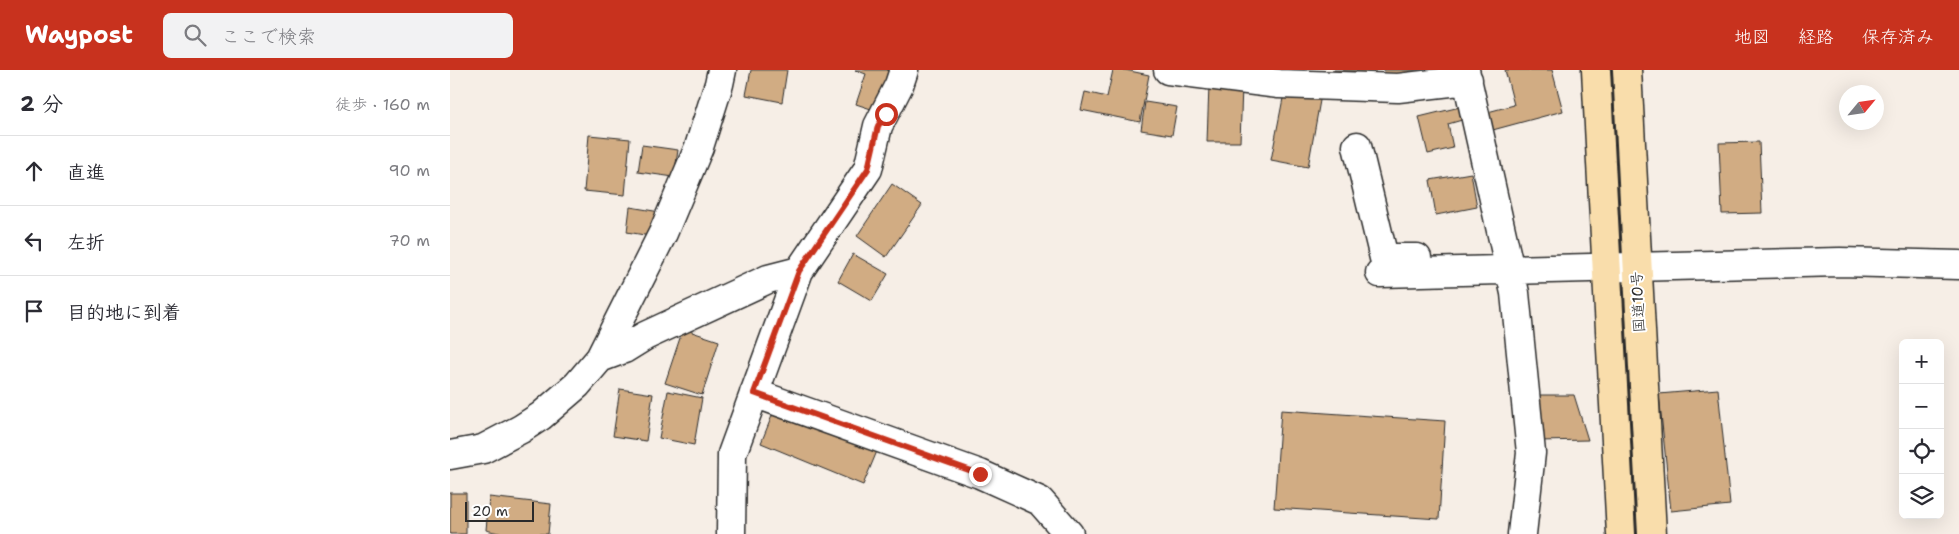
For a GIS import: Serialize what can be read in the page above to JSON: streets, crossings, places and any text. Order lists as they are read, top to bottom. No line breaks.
{"streets":{"highway":["国道10号"]},"scale_bar":"20 m","north":"top right","page":{"header":"Waypost","search":"ここで検索","nav":["地図","経路","保存済み"],"heading":["2 分","徒歩 · 160 m"],"list":[["直進","90 m"],["左折","70 m"],"目的地に到着"],"map_buttons":["+","−"],"scale":"20 m"}}
